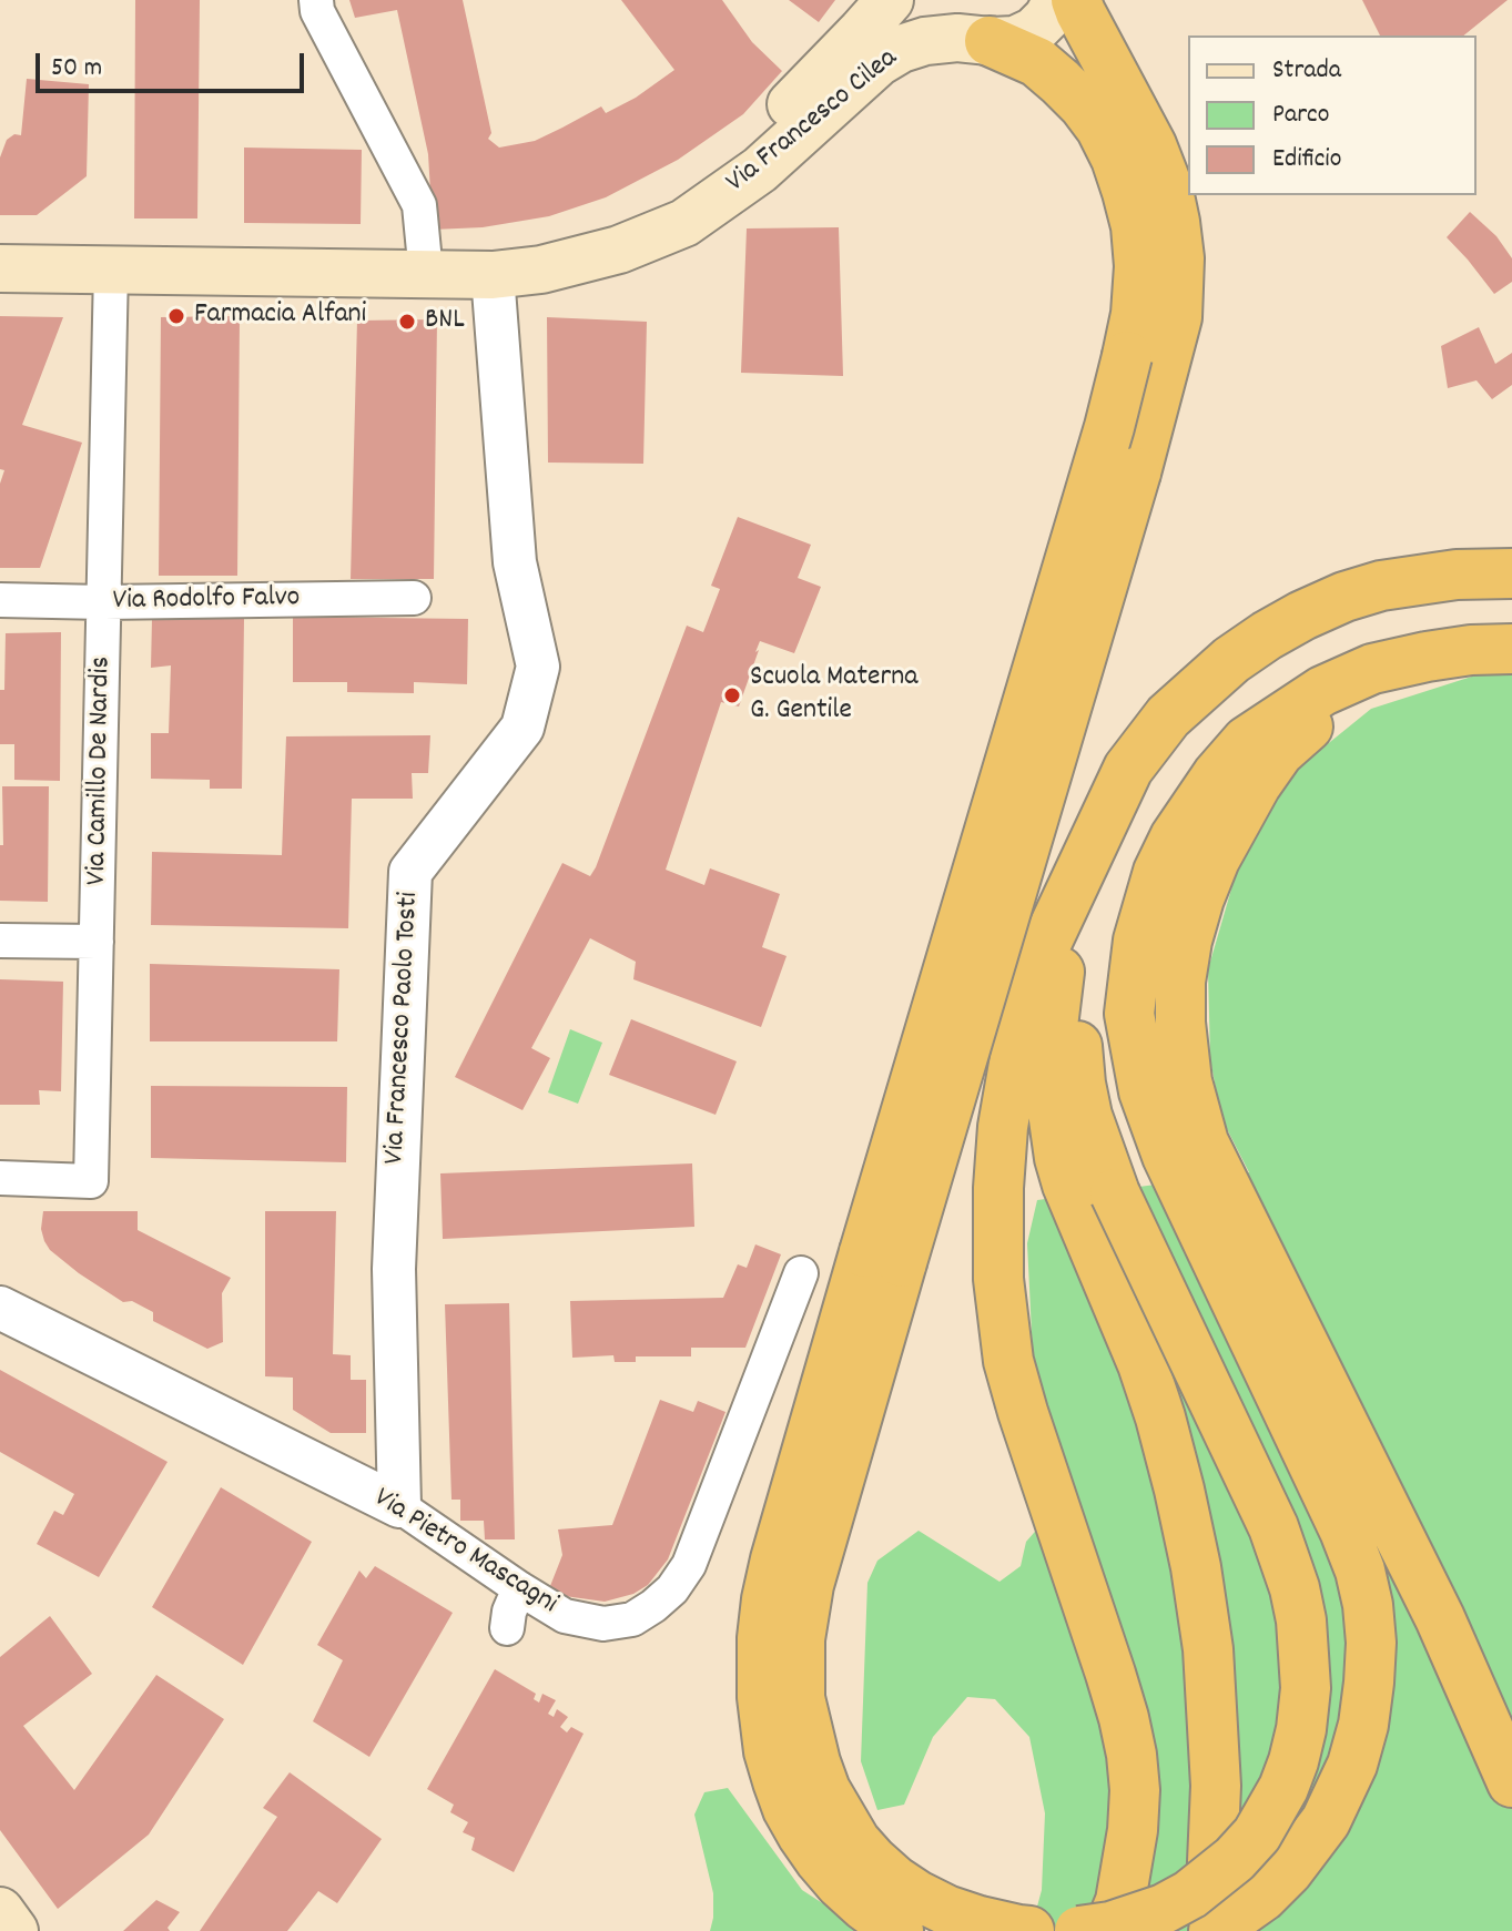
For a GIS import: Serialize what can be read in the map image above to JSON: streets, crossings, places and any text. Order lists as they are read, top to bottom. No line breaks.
{"streets":{"main road":["Via Francesco Cilea"],"street":["Via Rodolfo Falvo","Via Camillo De Nardis","Via Francesco Paolo Tosti","Via Pietro Mascagni"]},"crossings":[["Via Francesco Cilea","Via Camillo De Nardis"],["Via Francesco Cilea","Via Francesco Paolo Tosti"],["Via Rodolfo Falvo","Via Camillo De Nardis"],["Via Francesco Paolo Tosti","Via Pietro Mascagni"]],"places":["Farmacia Alfani","BNL","Scuola Materna G. Gentile"],"legend":["Strada","Parco","Edificio"],"scale_bar":"50 m"}
